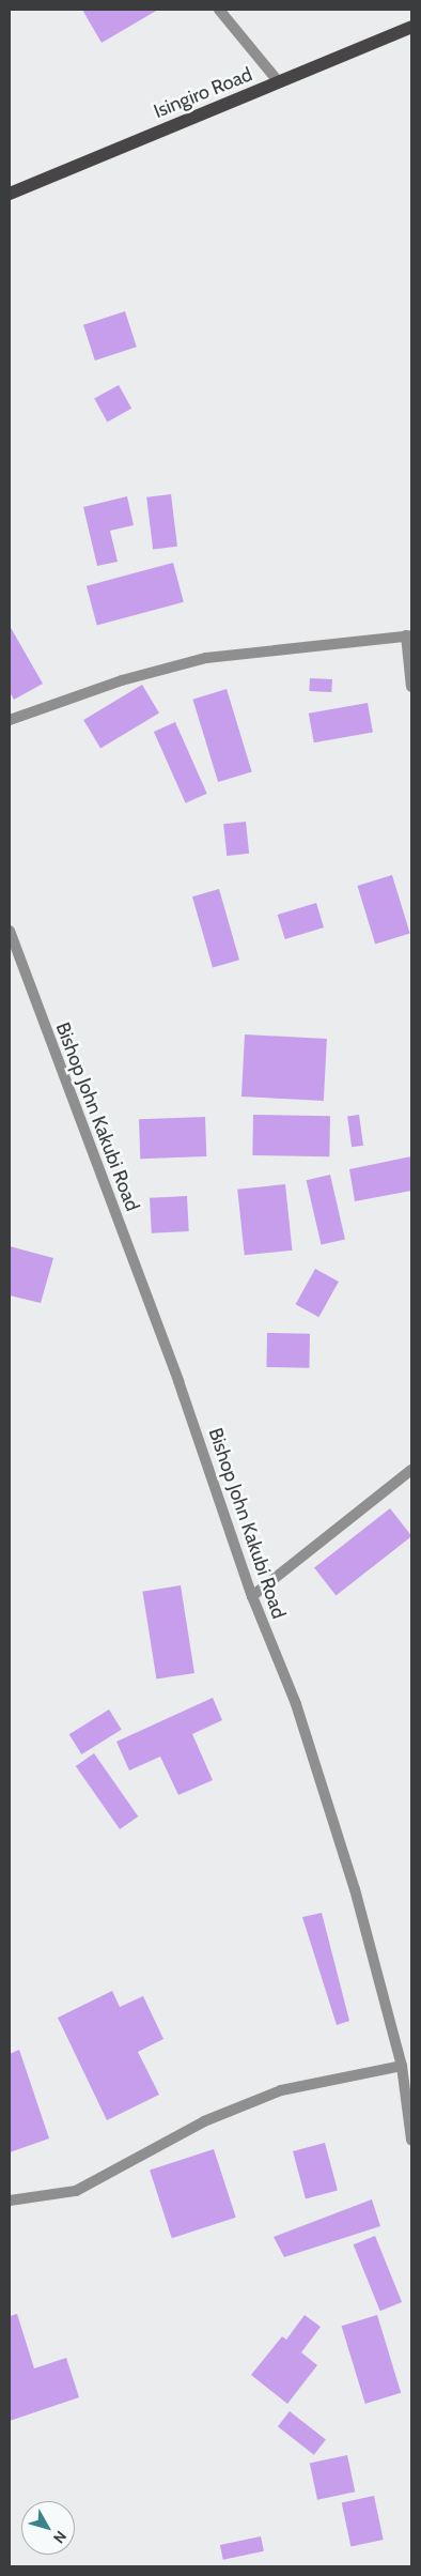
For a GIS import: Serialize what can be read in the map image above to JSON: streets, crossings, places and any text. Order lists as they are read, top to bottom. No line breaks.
{"streets":{"main road":["Isingiro Road"],"street":["Bishop John Kakubi Road"]},"north":"bottom right"}
